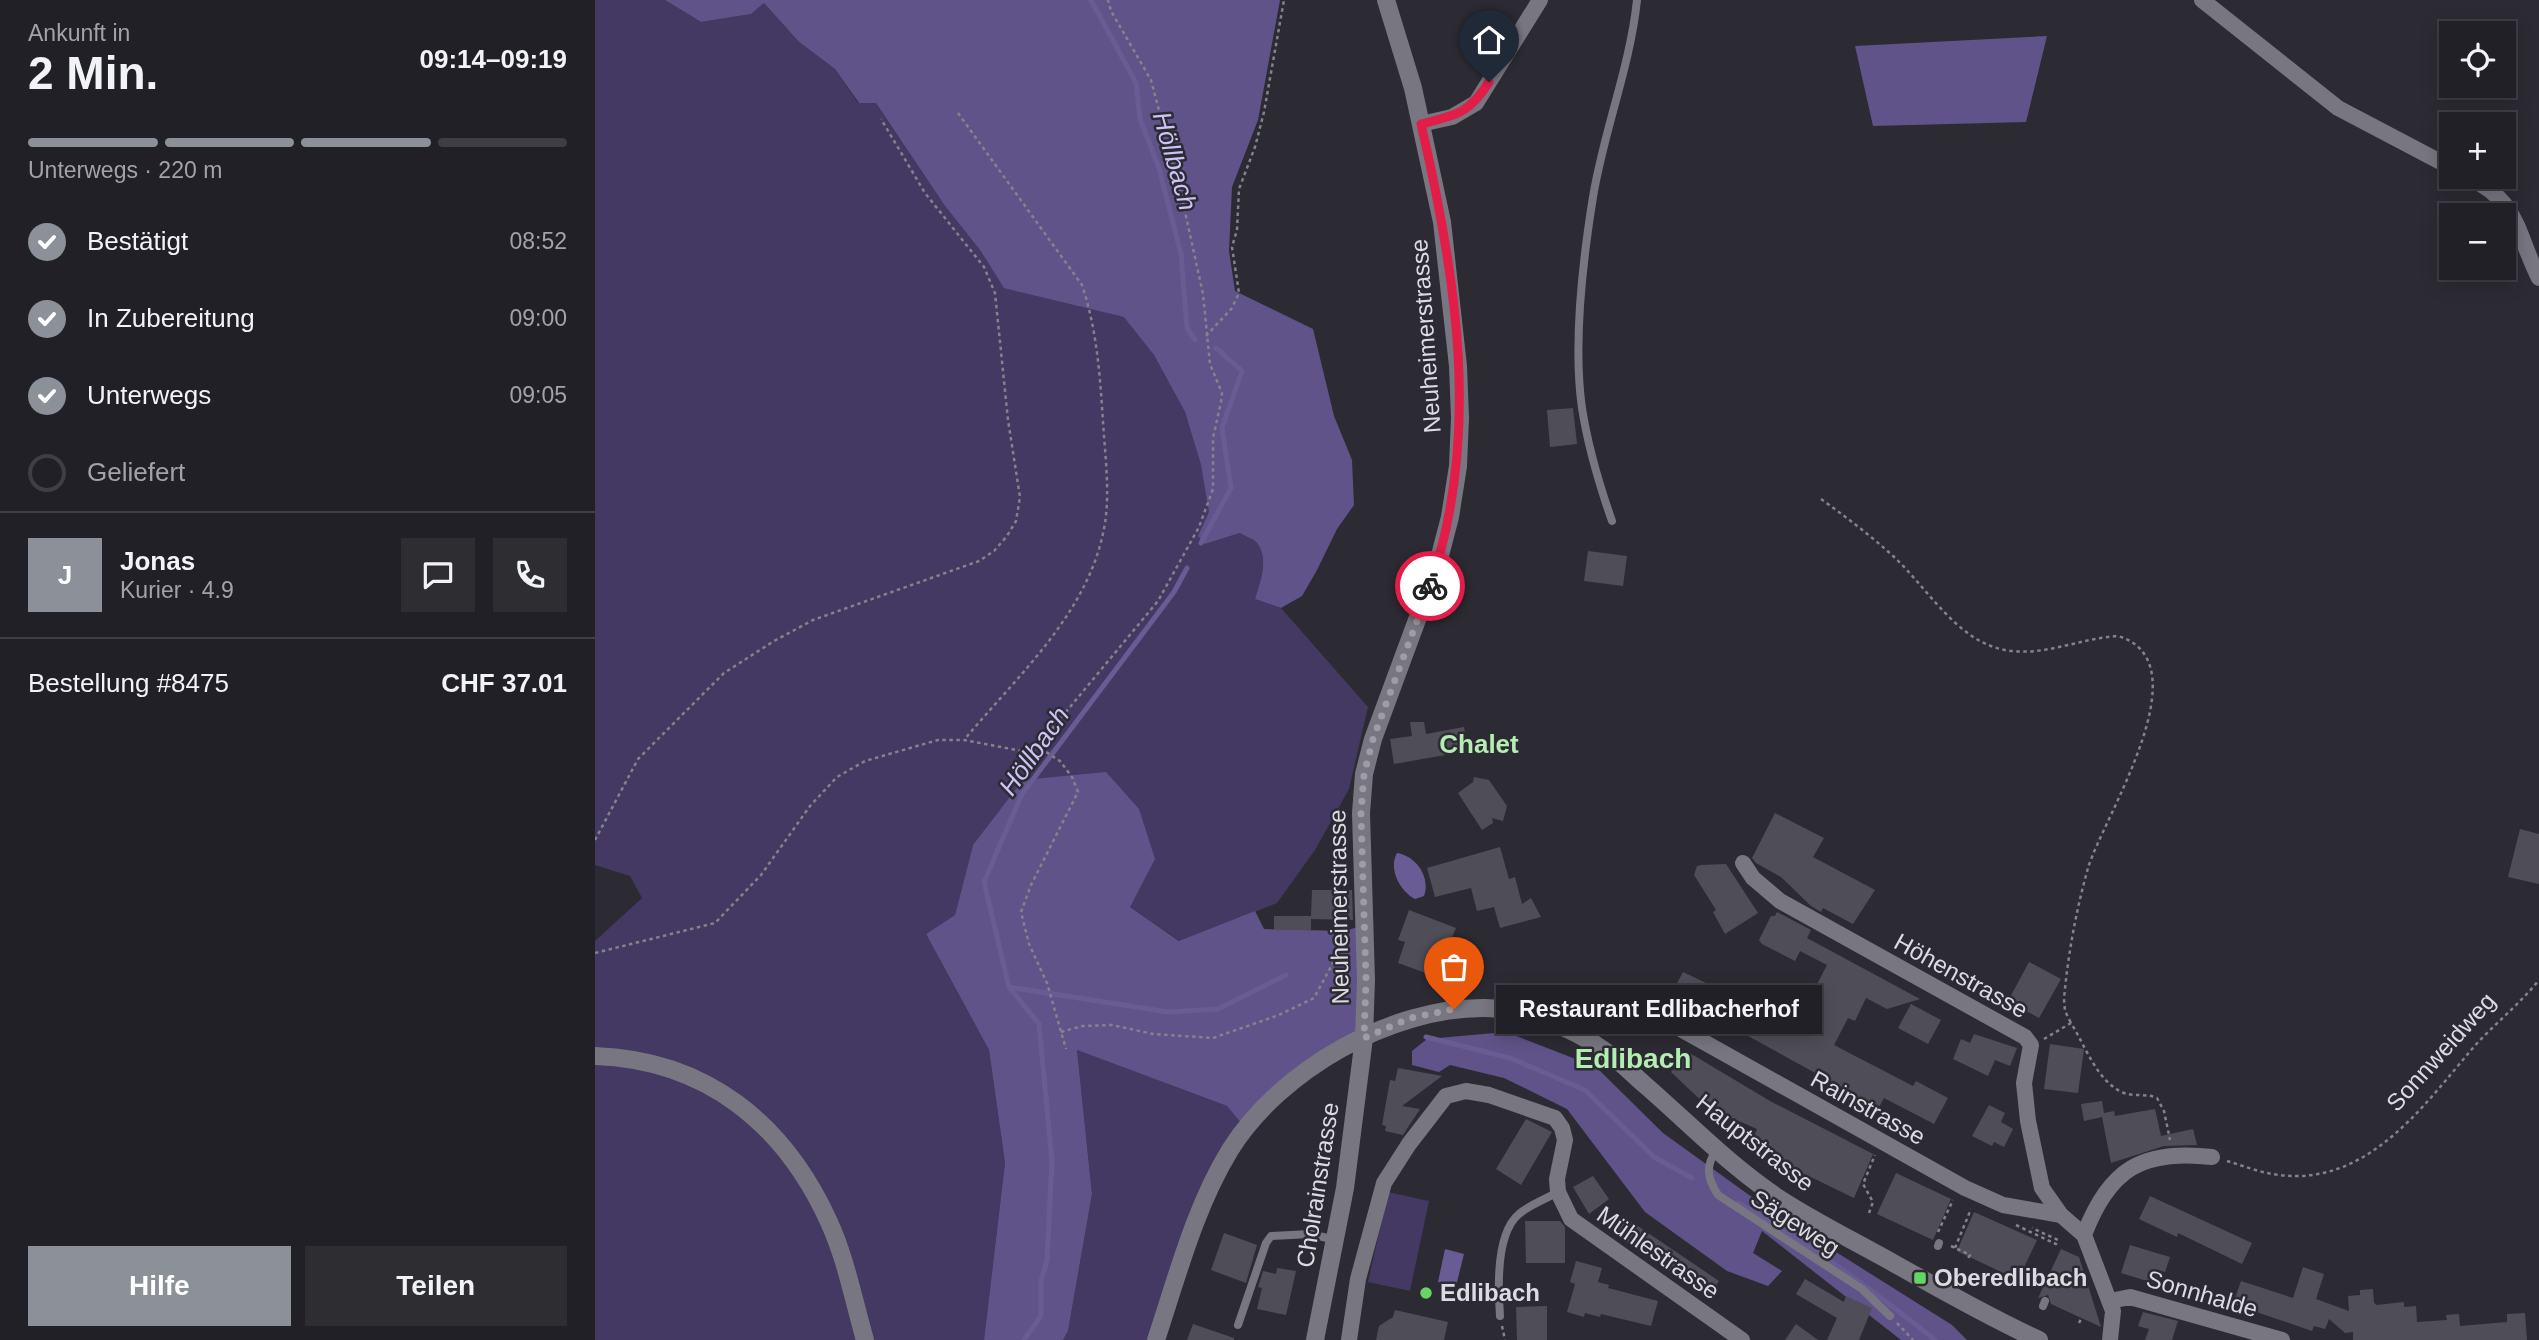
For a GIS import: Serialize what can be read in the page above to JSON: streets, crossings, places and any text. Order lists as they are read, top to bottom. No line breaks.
{"streets":{"street":["Neuheimerstrasse","Höhenstrasse","Rainstrasse","Hauptstrasse","Cholrainstrasse","Mühlestrasse","Sonnhalde"],"lane":["Sägeweg"],"path":["Sonnweidweg"]},"crossings":[["Neuheimerstrasse","Hauptstrasse"],["Neuheimerstrasse","Cholrainstrasse"],["Höhenstrasse","Rainstrasse"],["Höhenstrasse","Sonnhalde"],["Hauptstrasse","Cholrainstrasse"],["Hauptstrasse","Sägeweg"]],"districts":["Chalet","Edlibach"],"water":["Höllbach"],"places":{"other":["Restaurant Edlibacherhof","Edlibach"],"transit":["Oberedlibach"]},"page":{"heading":["2 Min.","Ankunft in","09:14–09:19"],"panel":["Jonas","Kurier · 4.9","Bestellung #8475","CHF 37.01"],"map_buttons":["+","−"],"bar":"Unterwegs · 220 m","list":[["Bestätigt","08:52"],["In Zubereitung","09:00"],["Unterwegs","09:05"],"Geliefert"],"round":"J","bubble":"Restaurant Edlibacherhof","buttons":["Hilfe","Teilen"]}}
